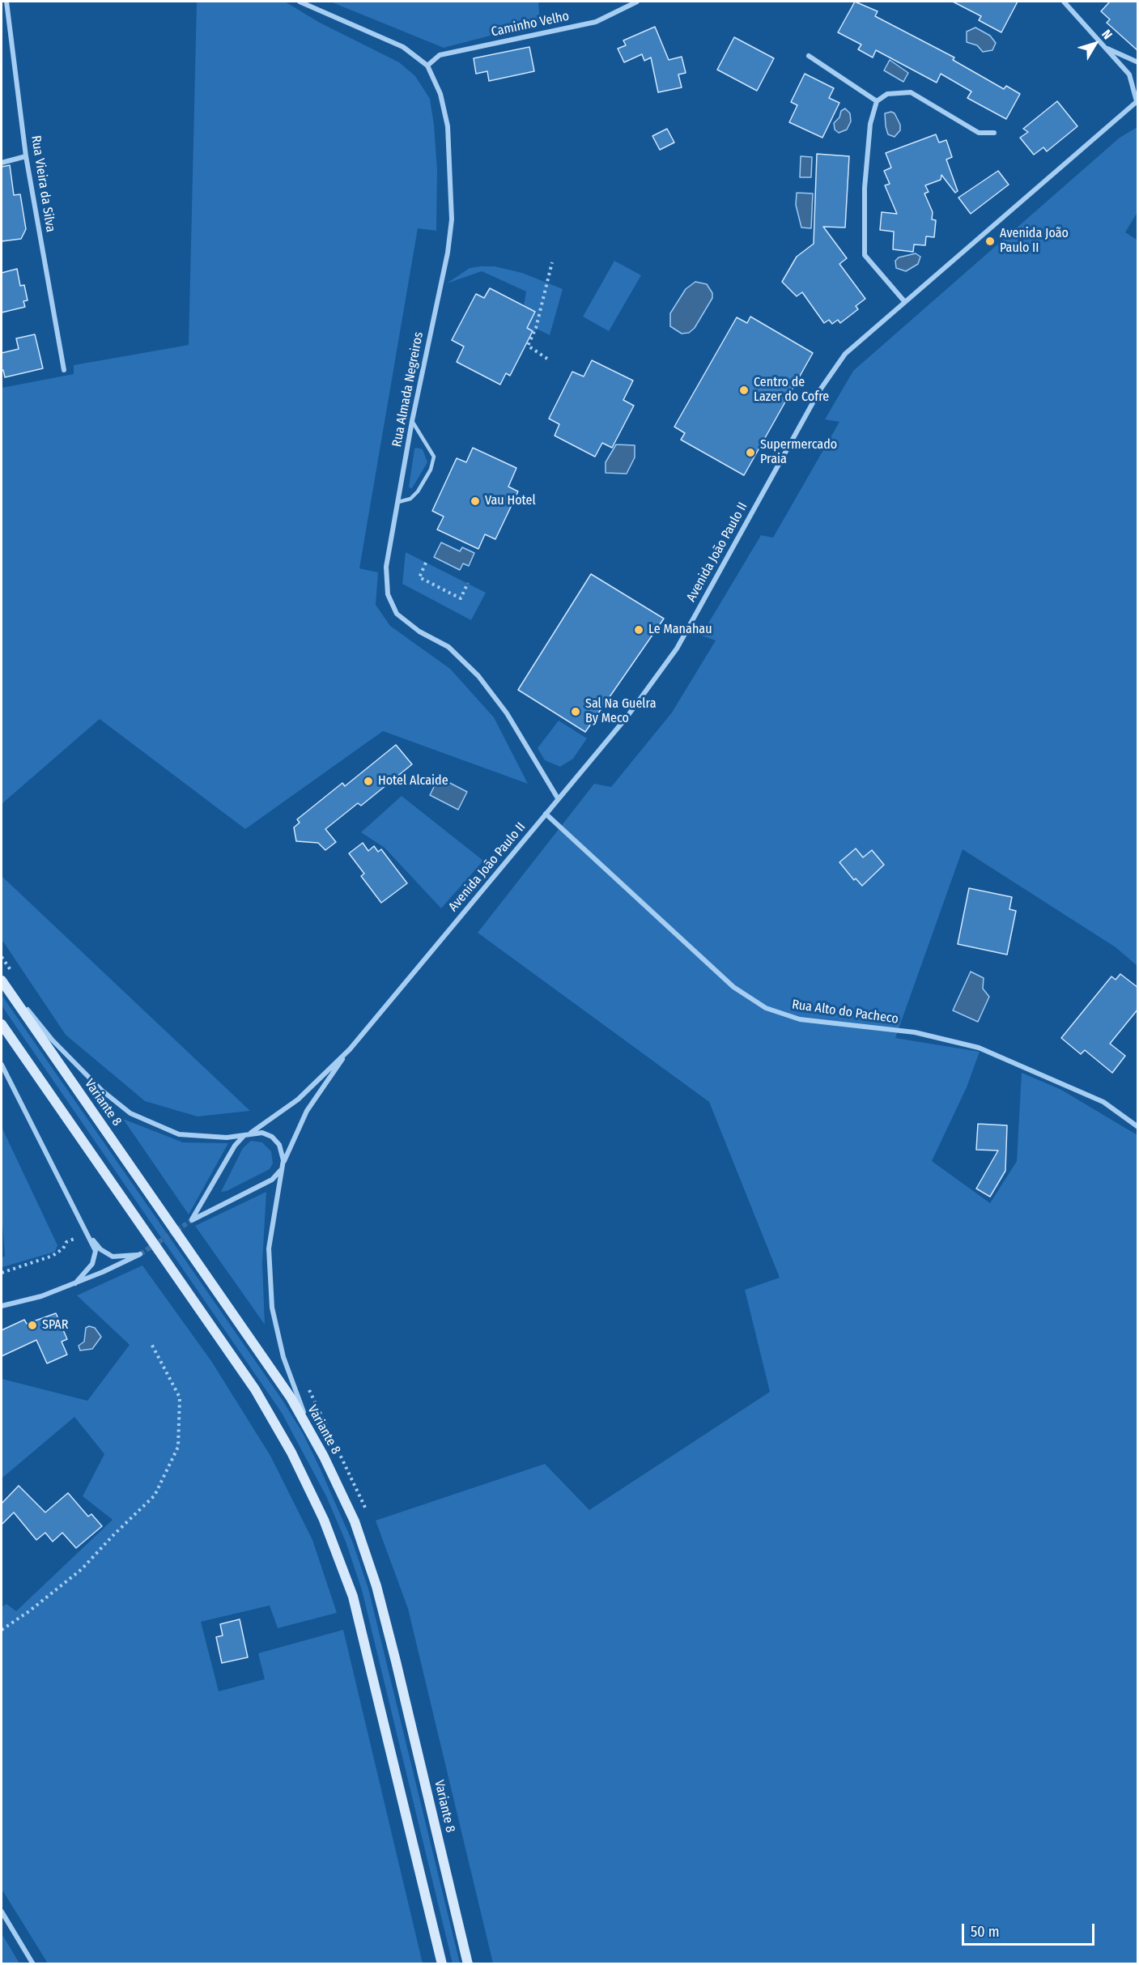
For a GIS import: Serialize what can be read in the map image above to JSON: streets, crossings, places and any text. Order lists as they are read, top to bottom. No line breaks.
{"streets":{"main road":["Variante 8"],"street":["Caminho Velho","Rua Vieira da Silva","Rua Almada Negreiros","Avenida João Paulo II","Rua Alto do Pacheco"]},"crossings":[["Caminho Velho","Rua Almada Negreiros"],["Rua Almada Negreiros","Avenida João Paulo II"],["Avenida João Paulo II","Rua Alto do Pacheco"]],"places":["Avenida João Paulo II","Centro de Lazer do Cofre","Supermercado Praia","Vau Hotel","Le Manahau","Sal Na Guelra By Meco","Hotel Alcaide","SPAR"],"scale_bar":"50 m","north":"top right"}
